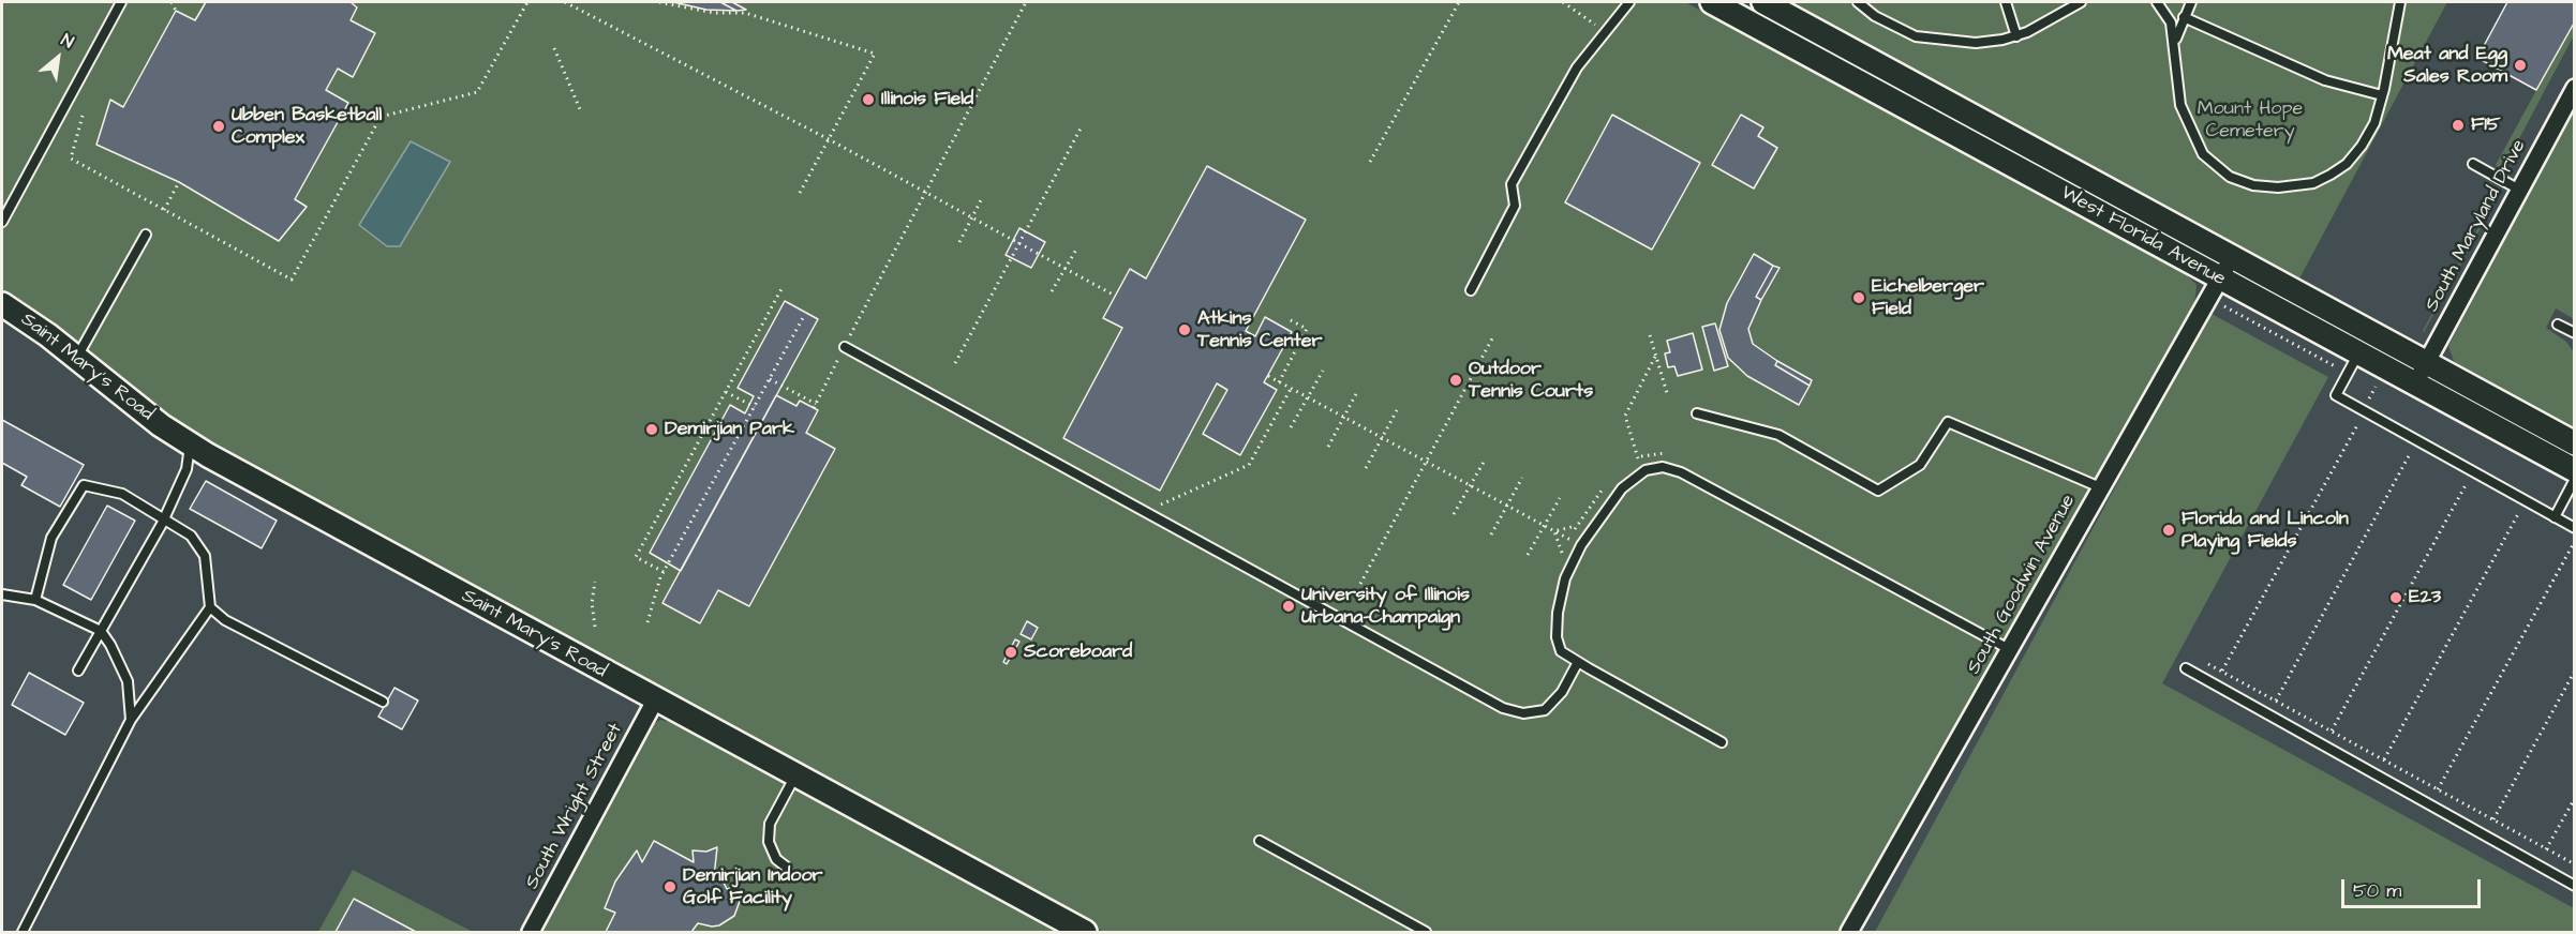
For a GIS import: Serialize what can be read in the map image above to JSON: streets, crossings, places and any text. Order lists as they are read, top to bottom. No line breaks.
{"streets":{"main road":["West Florida Avenue","Saint Mary's Road"],"street":["South Maryland Drive","South Goodwin Avenue","South Wright Street"]},"crossings":[["South Maryland Drive","West Florida Avenue"],["West Florida Avenue","South Goodwin Avenue"],["Saint Mary's Road","South Wright Street"]],"parks":["Mount Hope Cemetery"],"places":["Meat and Egg Sales Room","Illinois Field","F15","Ubben Basketball Complex","Eichelberger Field","Atkins Tennis Center","Outdoor Tennis Courts","Demirjian Park","Florida and Lincoln Playing Fields","E23","University of Illinois Urbana-Champaign","Scoreboard","Demirjian Indoor Golf Facility"],"scale_bar":"50 m","north":"top right"}
